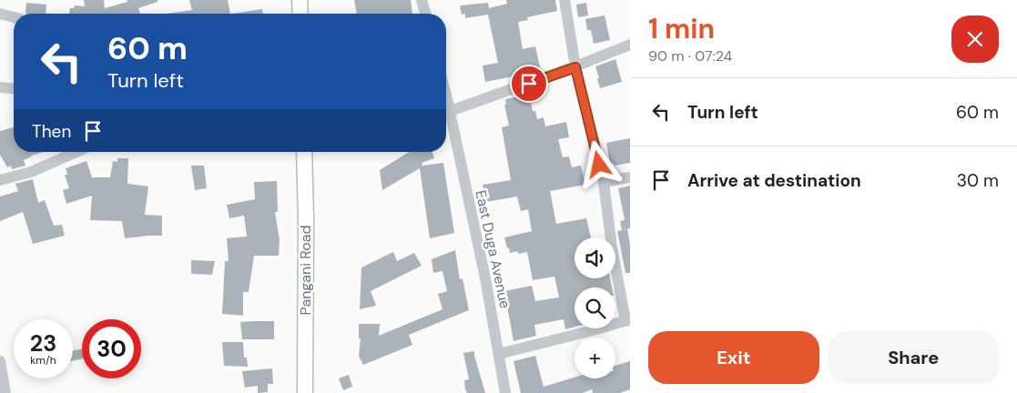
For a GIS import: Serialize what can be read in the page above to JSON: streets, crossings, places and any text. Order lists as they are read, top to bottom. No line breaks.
{"streets":{"main road":["Pangani Road"],"street":["East Duga Avenue"]},"page":{"heading":["1 min","90 m · 07:24"],"turn":["60 m","Turn left"],"list":[{"name":"Turn left","value":"60 m"},{"name":"Arrive at destination","value":"30 m"}],"then":"Then","map_buttons":"+","speed":"23 km/h","limit":"30","buttons":["Exit","Share"]}}
